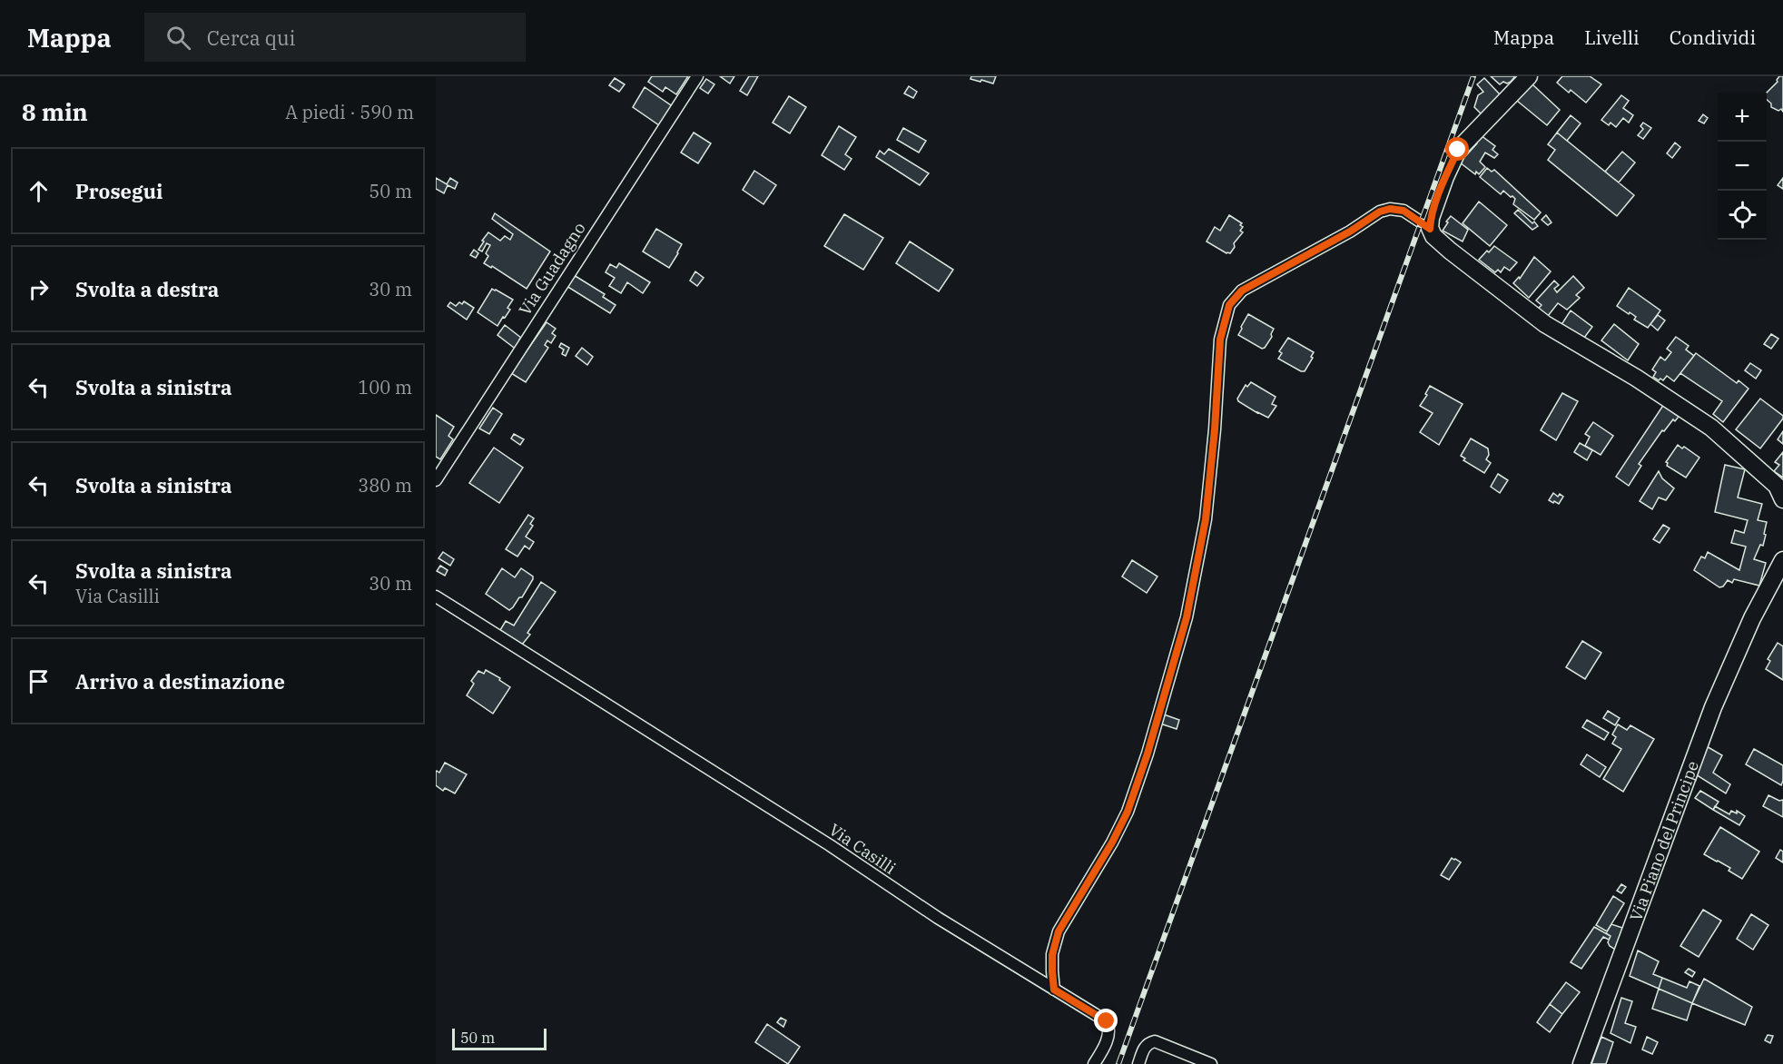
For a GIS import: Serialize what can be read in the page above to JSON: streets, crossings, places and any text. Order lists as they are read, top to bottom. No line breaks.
{"streets":{"street":["Via Guadagno","Via Piano del Principe","Via Casilli"]},"scale_bar":"50 m","page":{"header":"Mappa","search":"Cerca qui","nav":["Mappa","Livelli","Condividi"],"heading":["8 min","A piedi · 590 m"],"map_buttons":["+","−"],"list":[["Prosegui","50 m"],["Svolta a destra","30 m"],["Svolta a sinistra","100 m"],["Svolta a sinistra","380 m"],["Svolta a sinistra","Via Casilli","30 m"],"Arrivo a destinazione"],"scale":"50 m"}}
